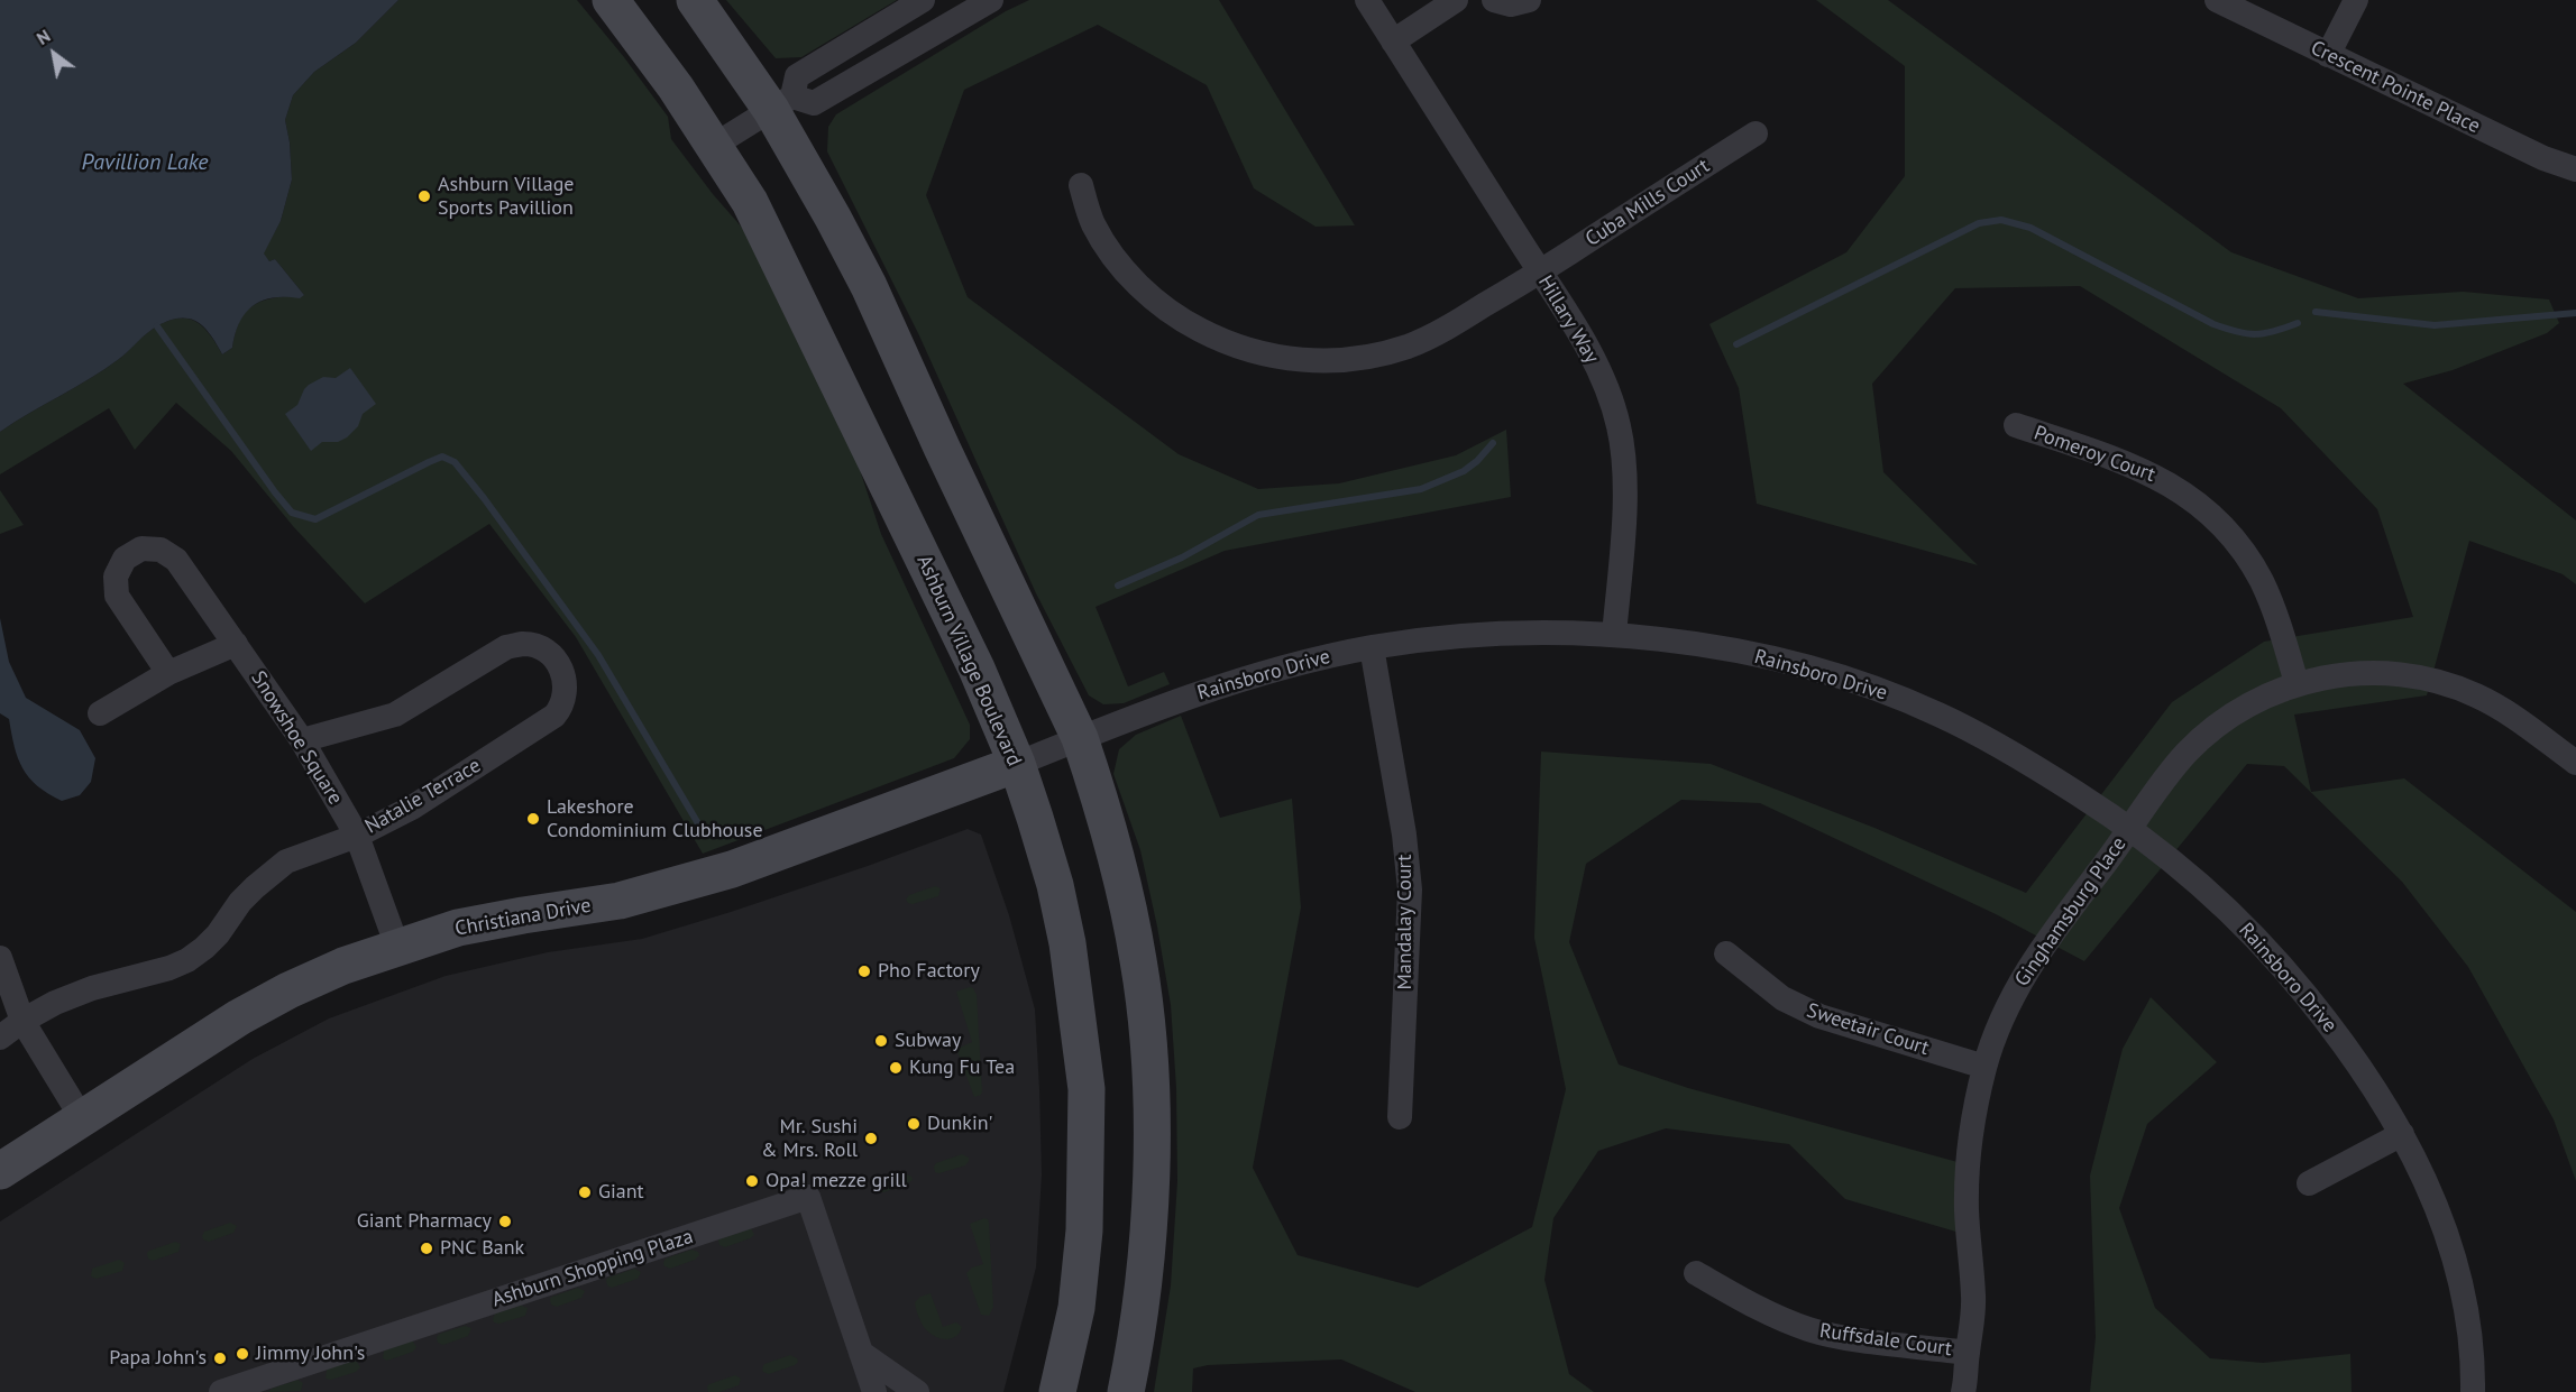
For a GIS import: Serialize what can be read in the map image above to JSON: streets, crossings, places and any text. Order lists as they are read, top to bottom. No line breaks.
{"streets":{"main road":["Ashburn Village Boulevard","Christiana Drive"],"street":["Crescent Pointe Place","Cuba Mills Court","Hillary Way","Pomeroy Court","Rainsboro Drive","Snowshoe Square","Natalie Terrace","Ginghamsburg Place","Mandalay Court","Sweetair Court","Ashburn Shopping Plaza","Ruffsdale Court"]},"crossings":[["Cuba Mills Court","Hillary Way"],["Hillary Way","Rainsboro Drive"],["Pomeroy Court","Ginghamsburg Place"],["Ashburn Village Boulevard","Christiana Drive"],["Rainsboro Drive","Ginghamsburg Place"],["Rainsboro Drive","Christiana Drive"],["Rainsboro Drive","Mandalay Court"],["Snowshoe Square","Natalie Terrace"],["Snowshoe Square","Christiana Drive"],["Ginghamsburg Place","Sweetair Court"],["Ginghamsburg Place","Ruffsdale Court"]],"water":["Pavillion Lake"],"places":["Ashburn Village Sports Pavillion","Lakeshore Condominium Clubhouse","Pho Factory","Subway","Kung Fu Tea","Dunkin'","Mr. Sushi & Mrs. Roll","Opa! mezze grill","Giant","Giant Pharmacy","PNC Bank","Jimmy John's","Papa John's"],"north":"top left"}
